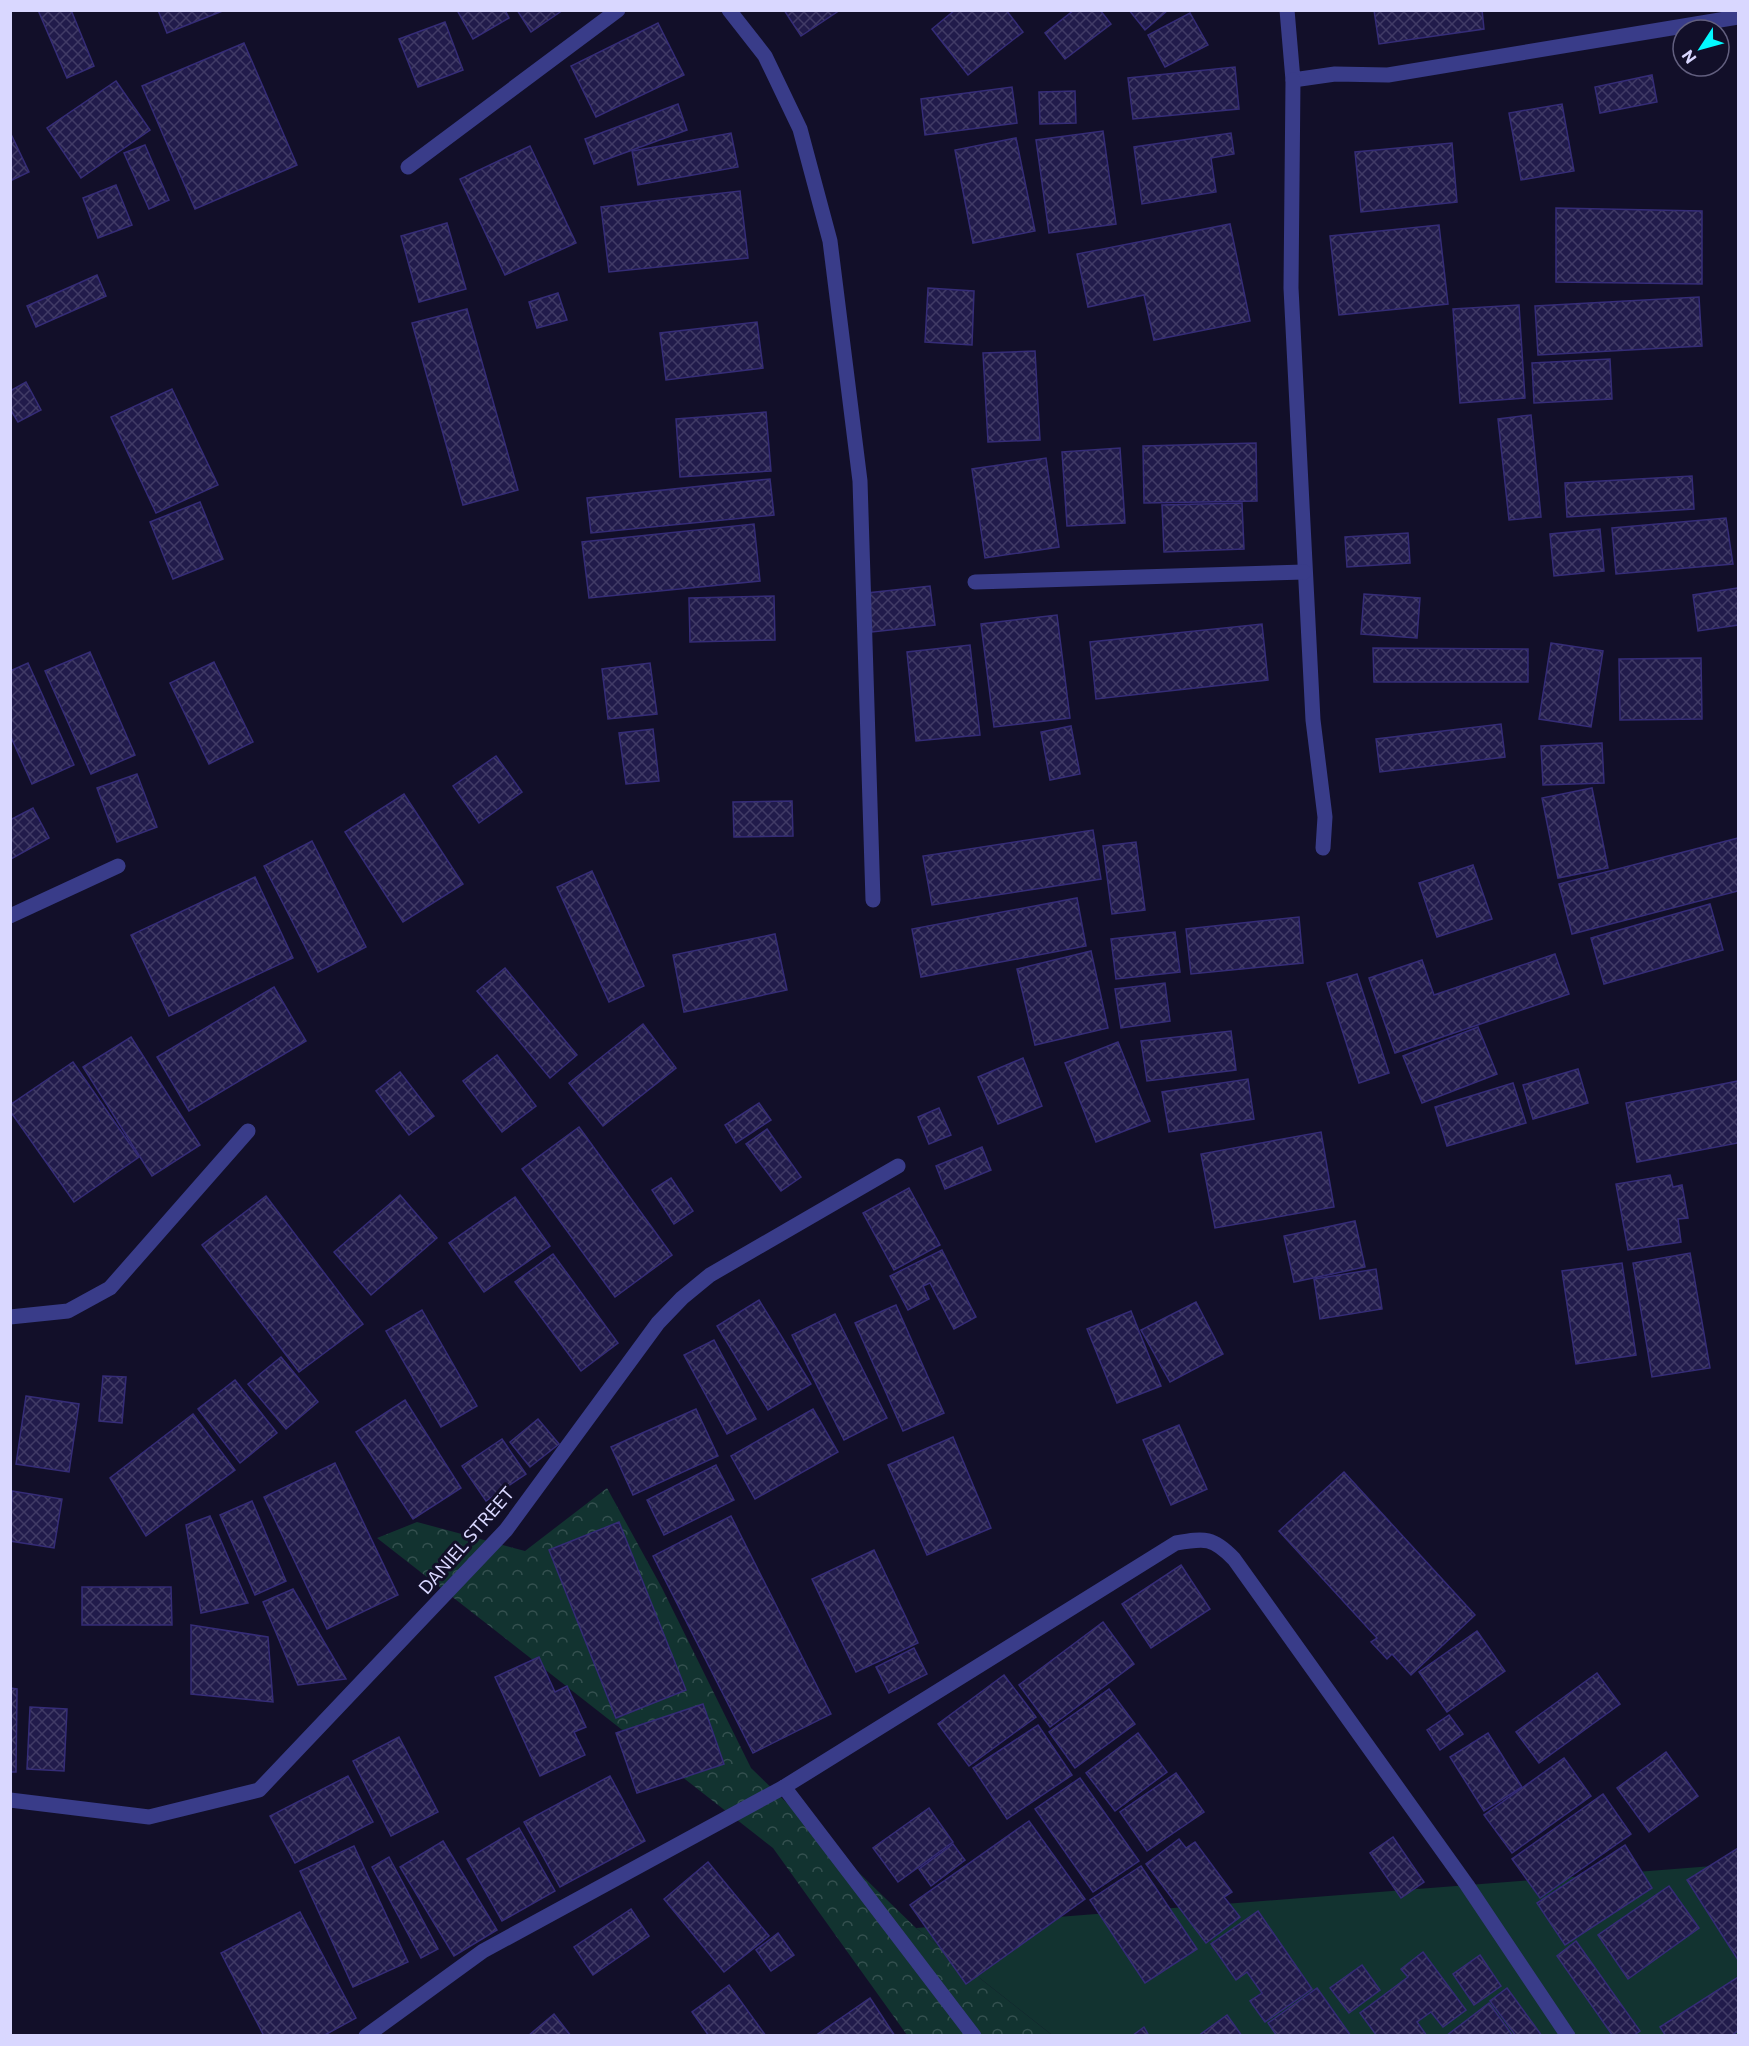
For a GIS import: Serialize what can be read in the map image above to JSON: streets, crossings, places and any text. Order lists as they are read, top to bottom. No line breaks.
{"streets":{"street":["DANIEL STREET"]},"north":"bottom left"}
